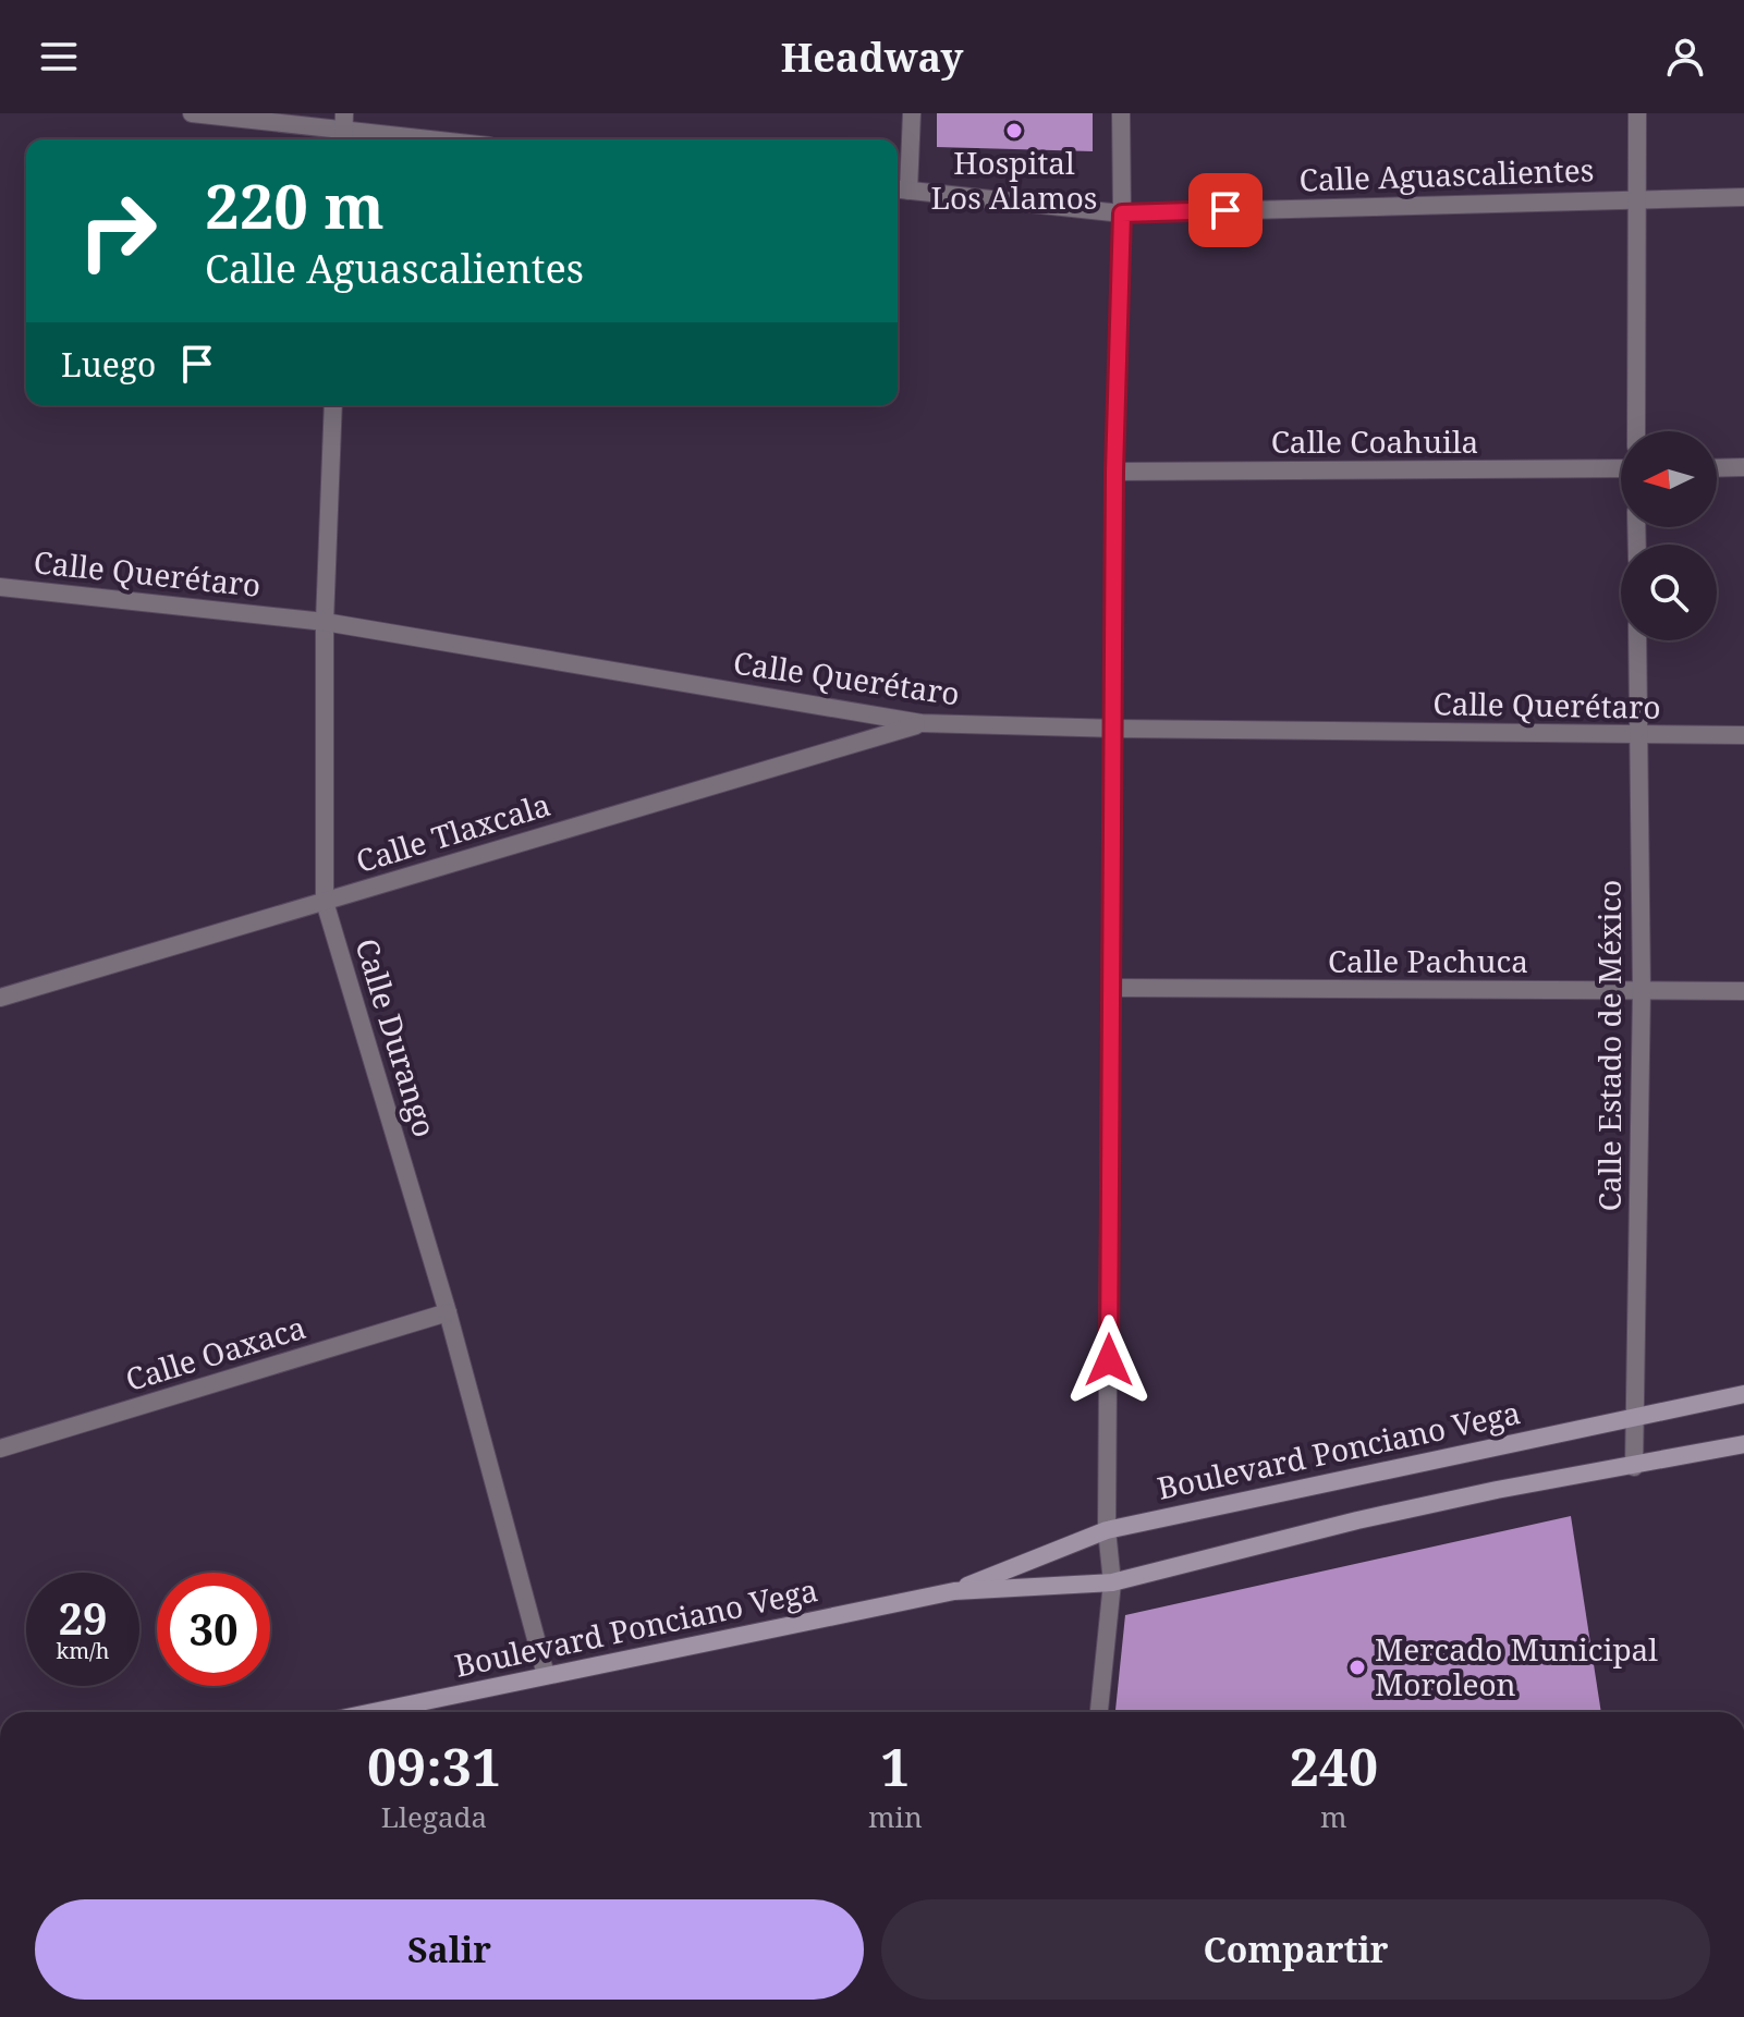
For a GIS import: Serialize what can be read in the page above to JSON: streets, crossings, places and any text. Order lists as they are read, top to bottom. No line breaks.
{"streets":{"street":["Calle Aguascalientes","Calle Coahuila","Calle Querétaro","Calle Tlaxcala","Calle Pachuca","Calle Durango","Calle Estado de México","Calle Oaxaca","Boulevard Ponciano Vega"]},"crossings":[["Calle Querétaro","Calle Tlaxcala"],["Calle Querétaro","Calle Durango"],["Calle Querétaro","Calle Estado de México"],["Calle Tlaxcala","Calle Durango"],["Calle Pachuca","Calle Estado de México"],["Calle Durango","Calle Oaxaca"],["Calle Durango","Boulevard Ponciano Vega"],["Calle Estado de México","Boulevard Ponciano Vega"]],"places":["Hospital Los Alamos","Mercado Municipal Moroleon"],"north":"left","page":{"header":"Headway","turn":["220 m","Calle Aguascalientes"],"then":"Luego","speed":"29 km/h","limit":"30","eta":["09:31","Llegada","1","min","240","m"],"buttons":["Salir","Compartir"]}}
